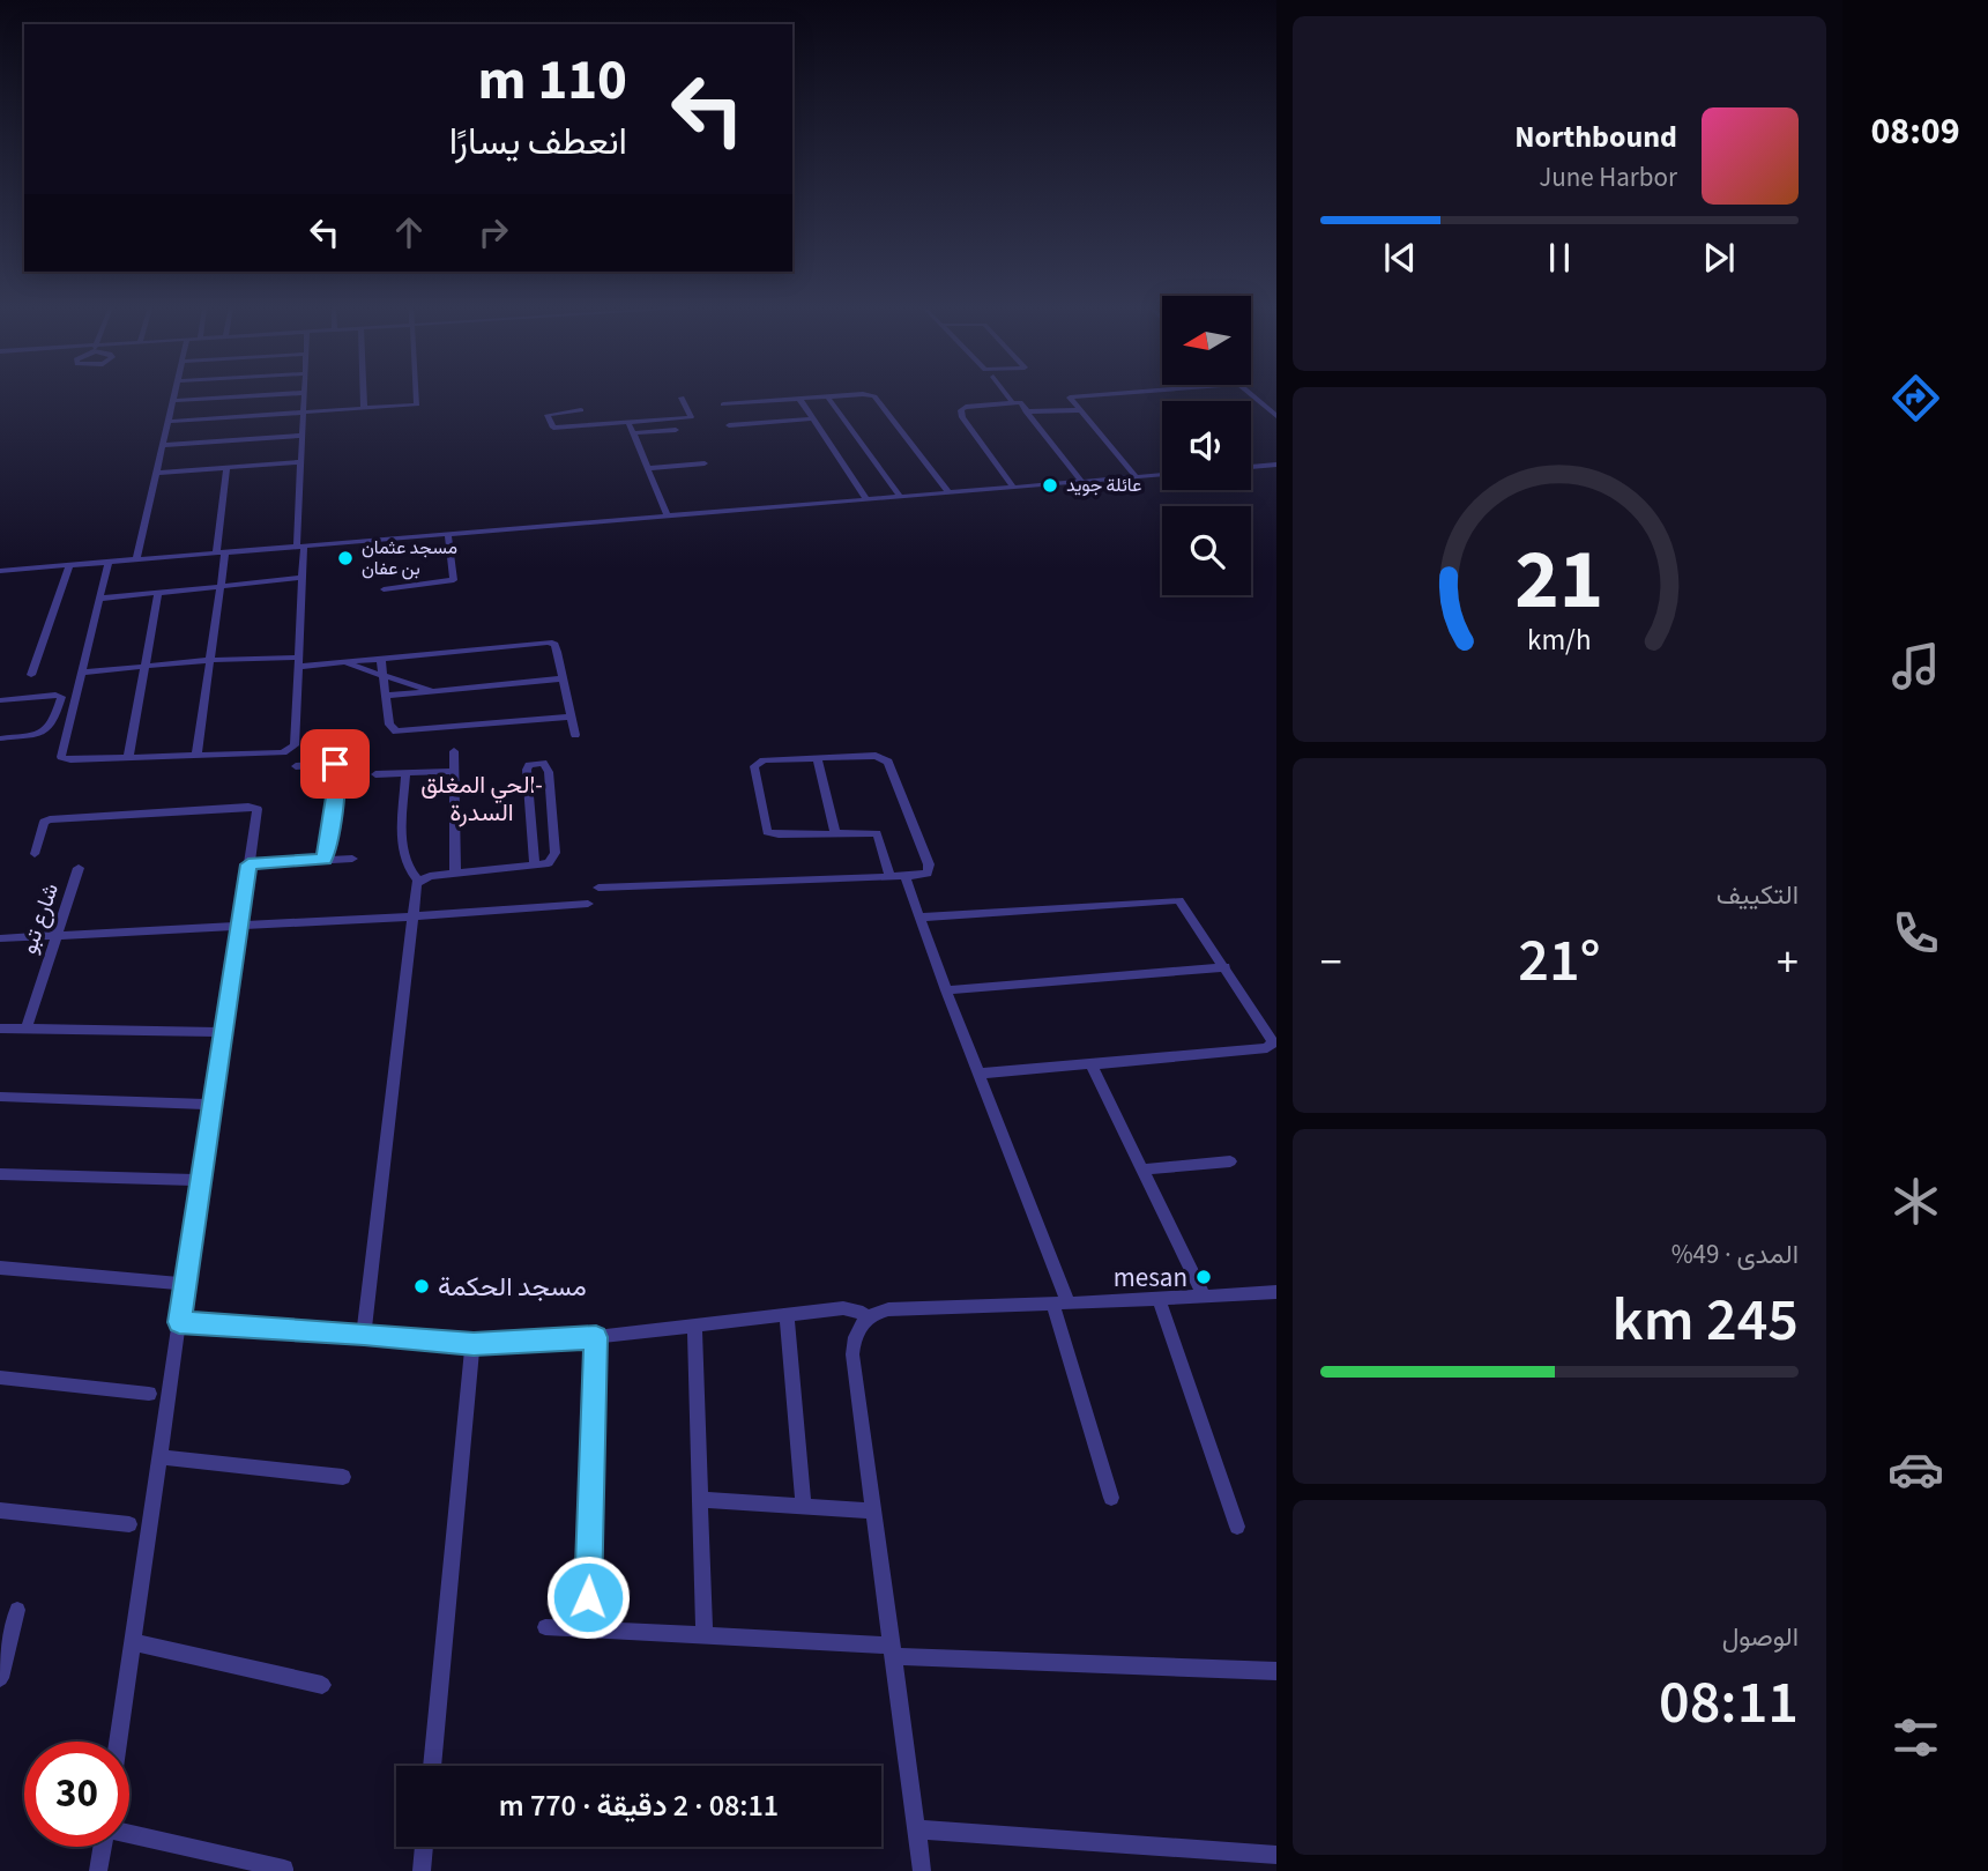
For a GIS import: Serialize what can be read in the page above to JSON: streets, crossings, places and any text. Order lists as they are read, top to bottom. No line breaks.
{"streets":{"street":["شارع تبو"]},"districts":["الحي المغلق- السدرة"],"places":["عائلة جويد","مسجد عثمان بن عفان","mesan","مسجد الحكمة"],"north":"left","page":{"tabs":"08:09","turn":["110 m","انعطف يسارًا"],"song":["Northbound","June Harbor"],"tile":["التكييف",["المدى · 49%","245 km"],["الوصول","08:11"]],"heat":["−","21°","+"],"limit":"30","trip":"08:11 · 2 دقيقة · 770 m","gauge":["21","km/h"]}}
